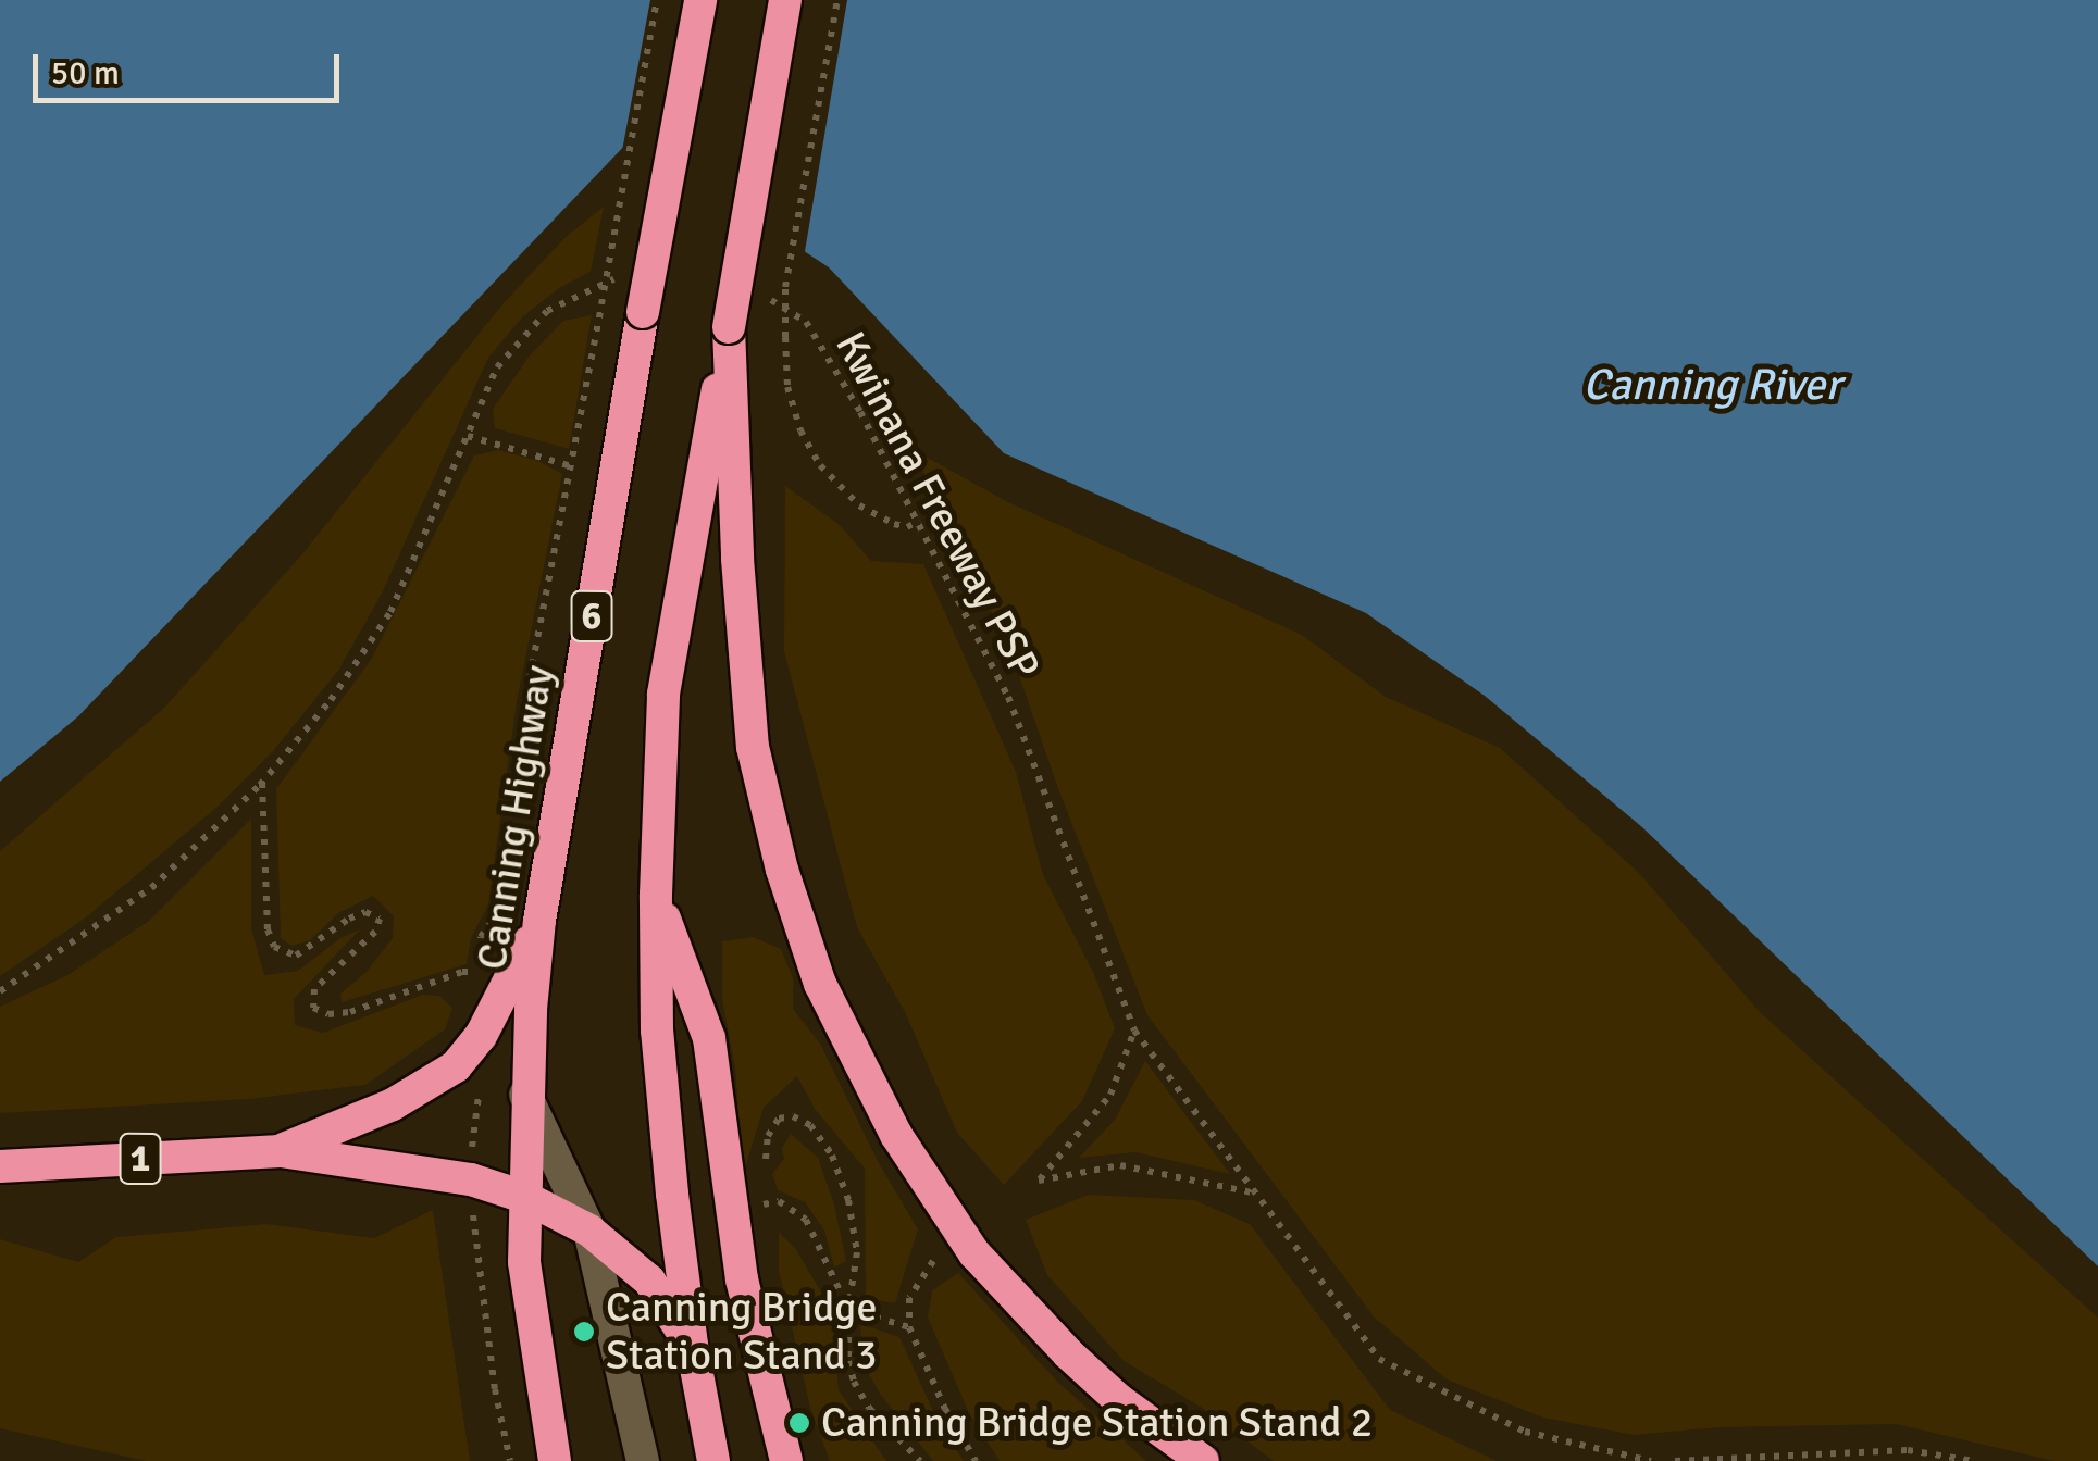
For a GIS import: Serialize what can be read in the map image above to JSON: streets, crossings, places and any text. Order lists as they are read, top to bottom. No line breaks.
{"streets":{"highway":["6","Canning Highway","1"],"path":["Kwinana Freeway PSP"]},"crossings":[["6","1"],["Canning Highway","1"]],"water":["Canning River"],"places":["Canning Bridge Station Stand 3","Canning Bridge Station Stand 2"],"scale_bar":"50 m"}
